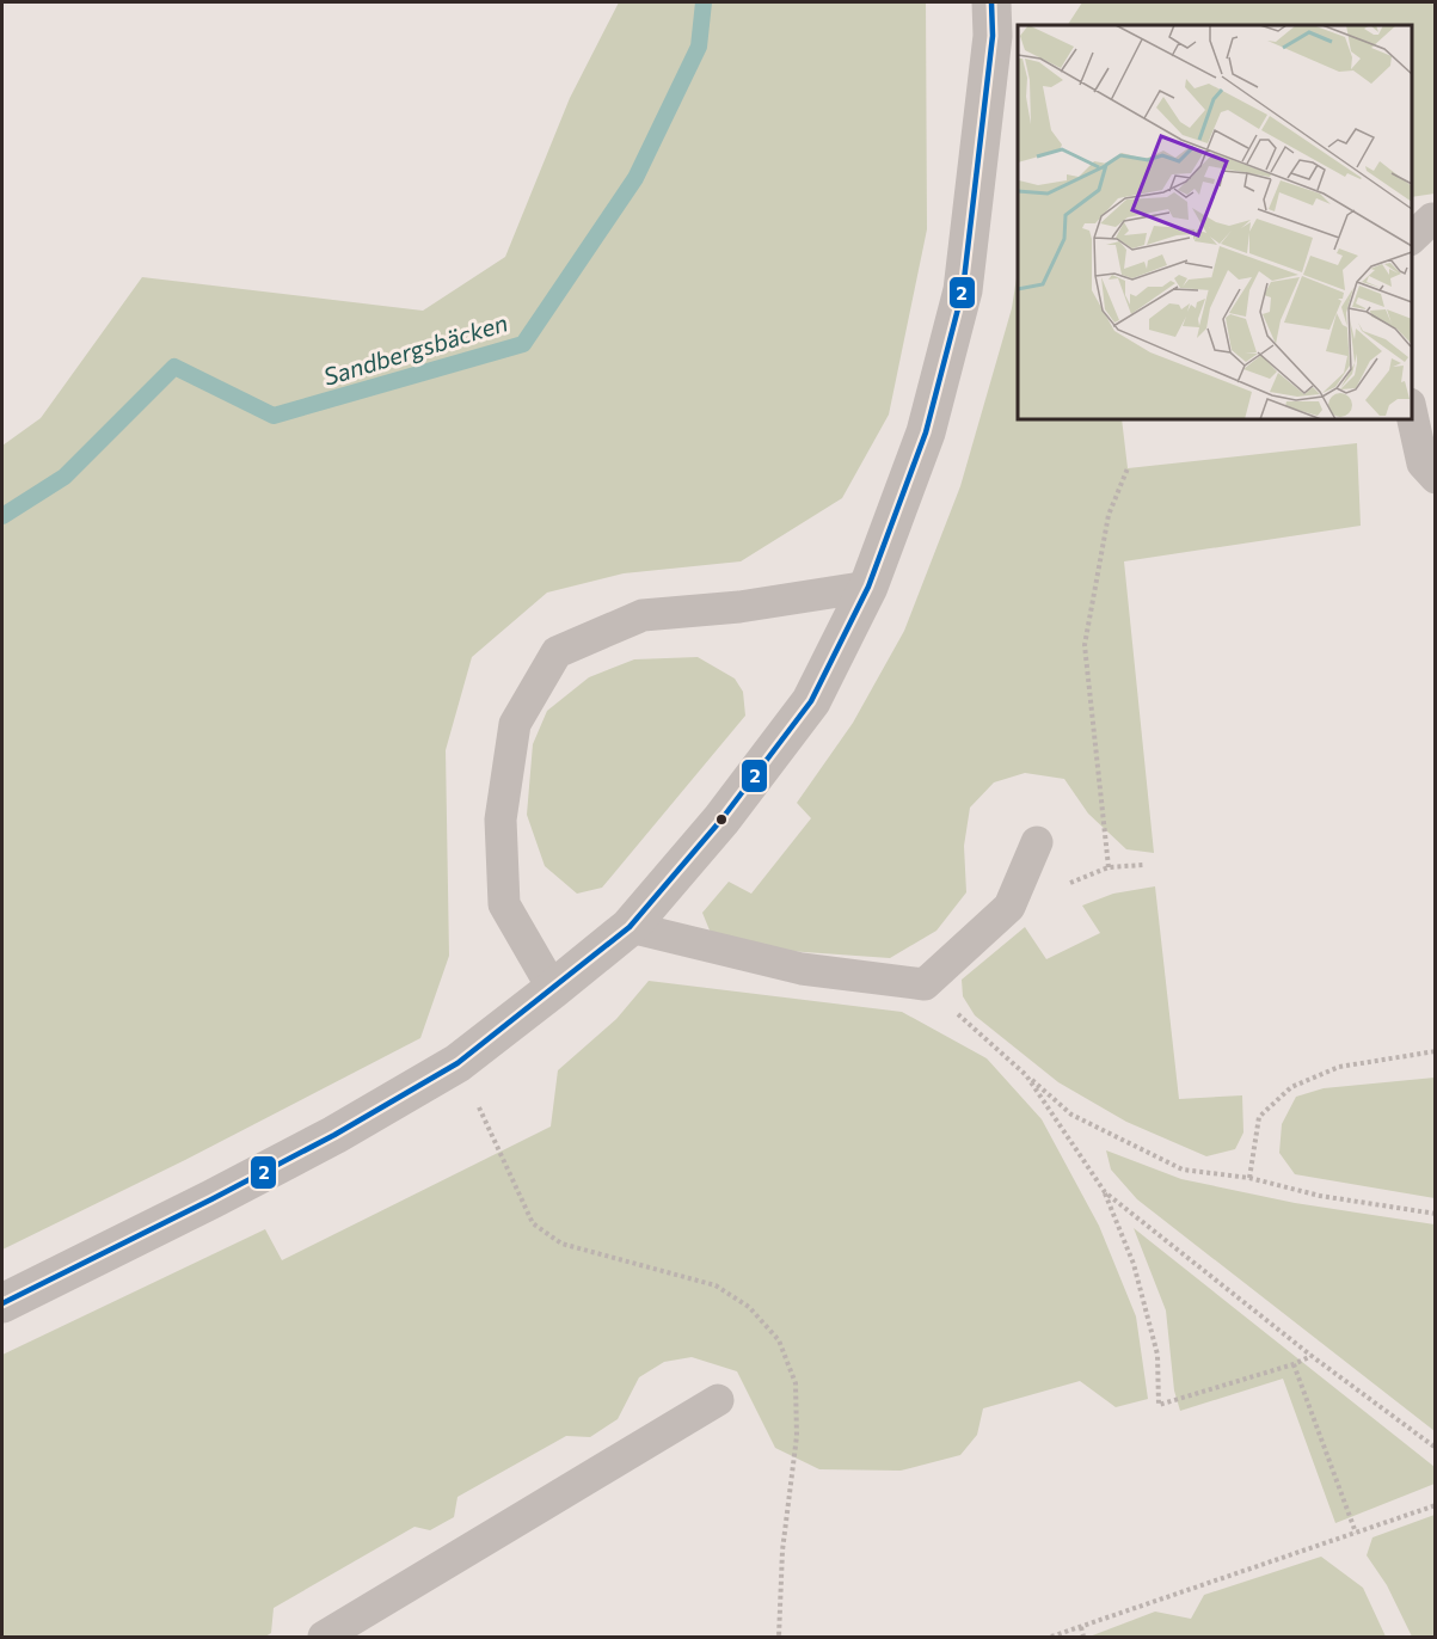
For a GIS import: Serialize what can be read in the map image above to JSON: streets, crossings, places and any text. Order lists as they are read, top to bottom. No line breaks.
{"water":["Sandbergsbäcken"],"lines":["transit line 2"]}
